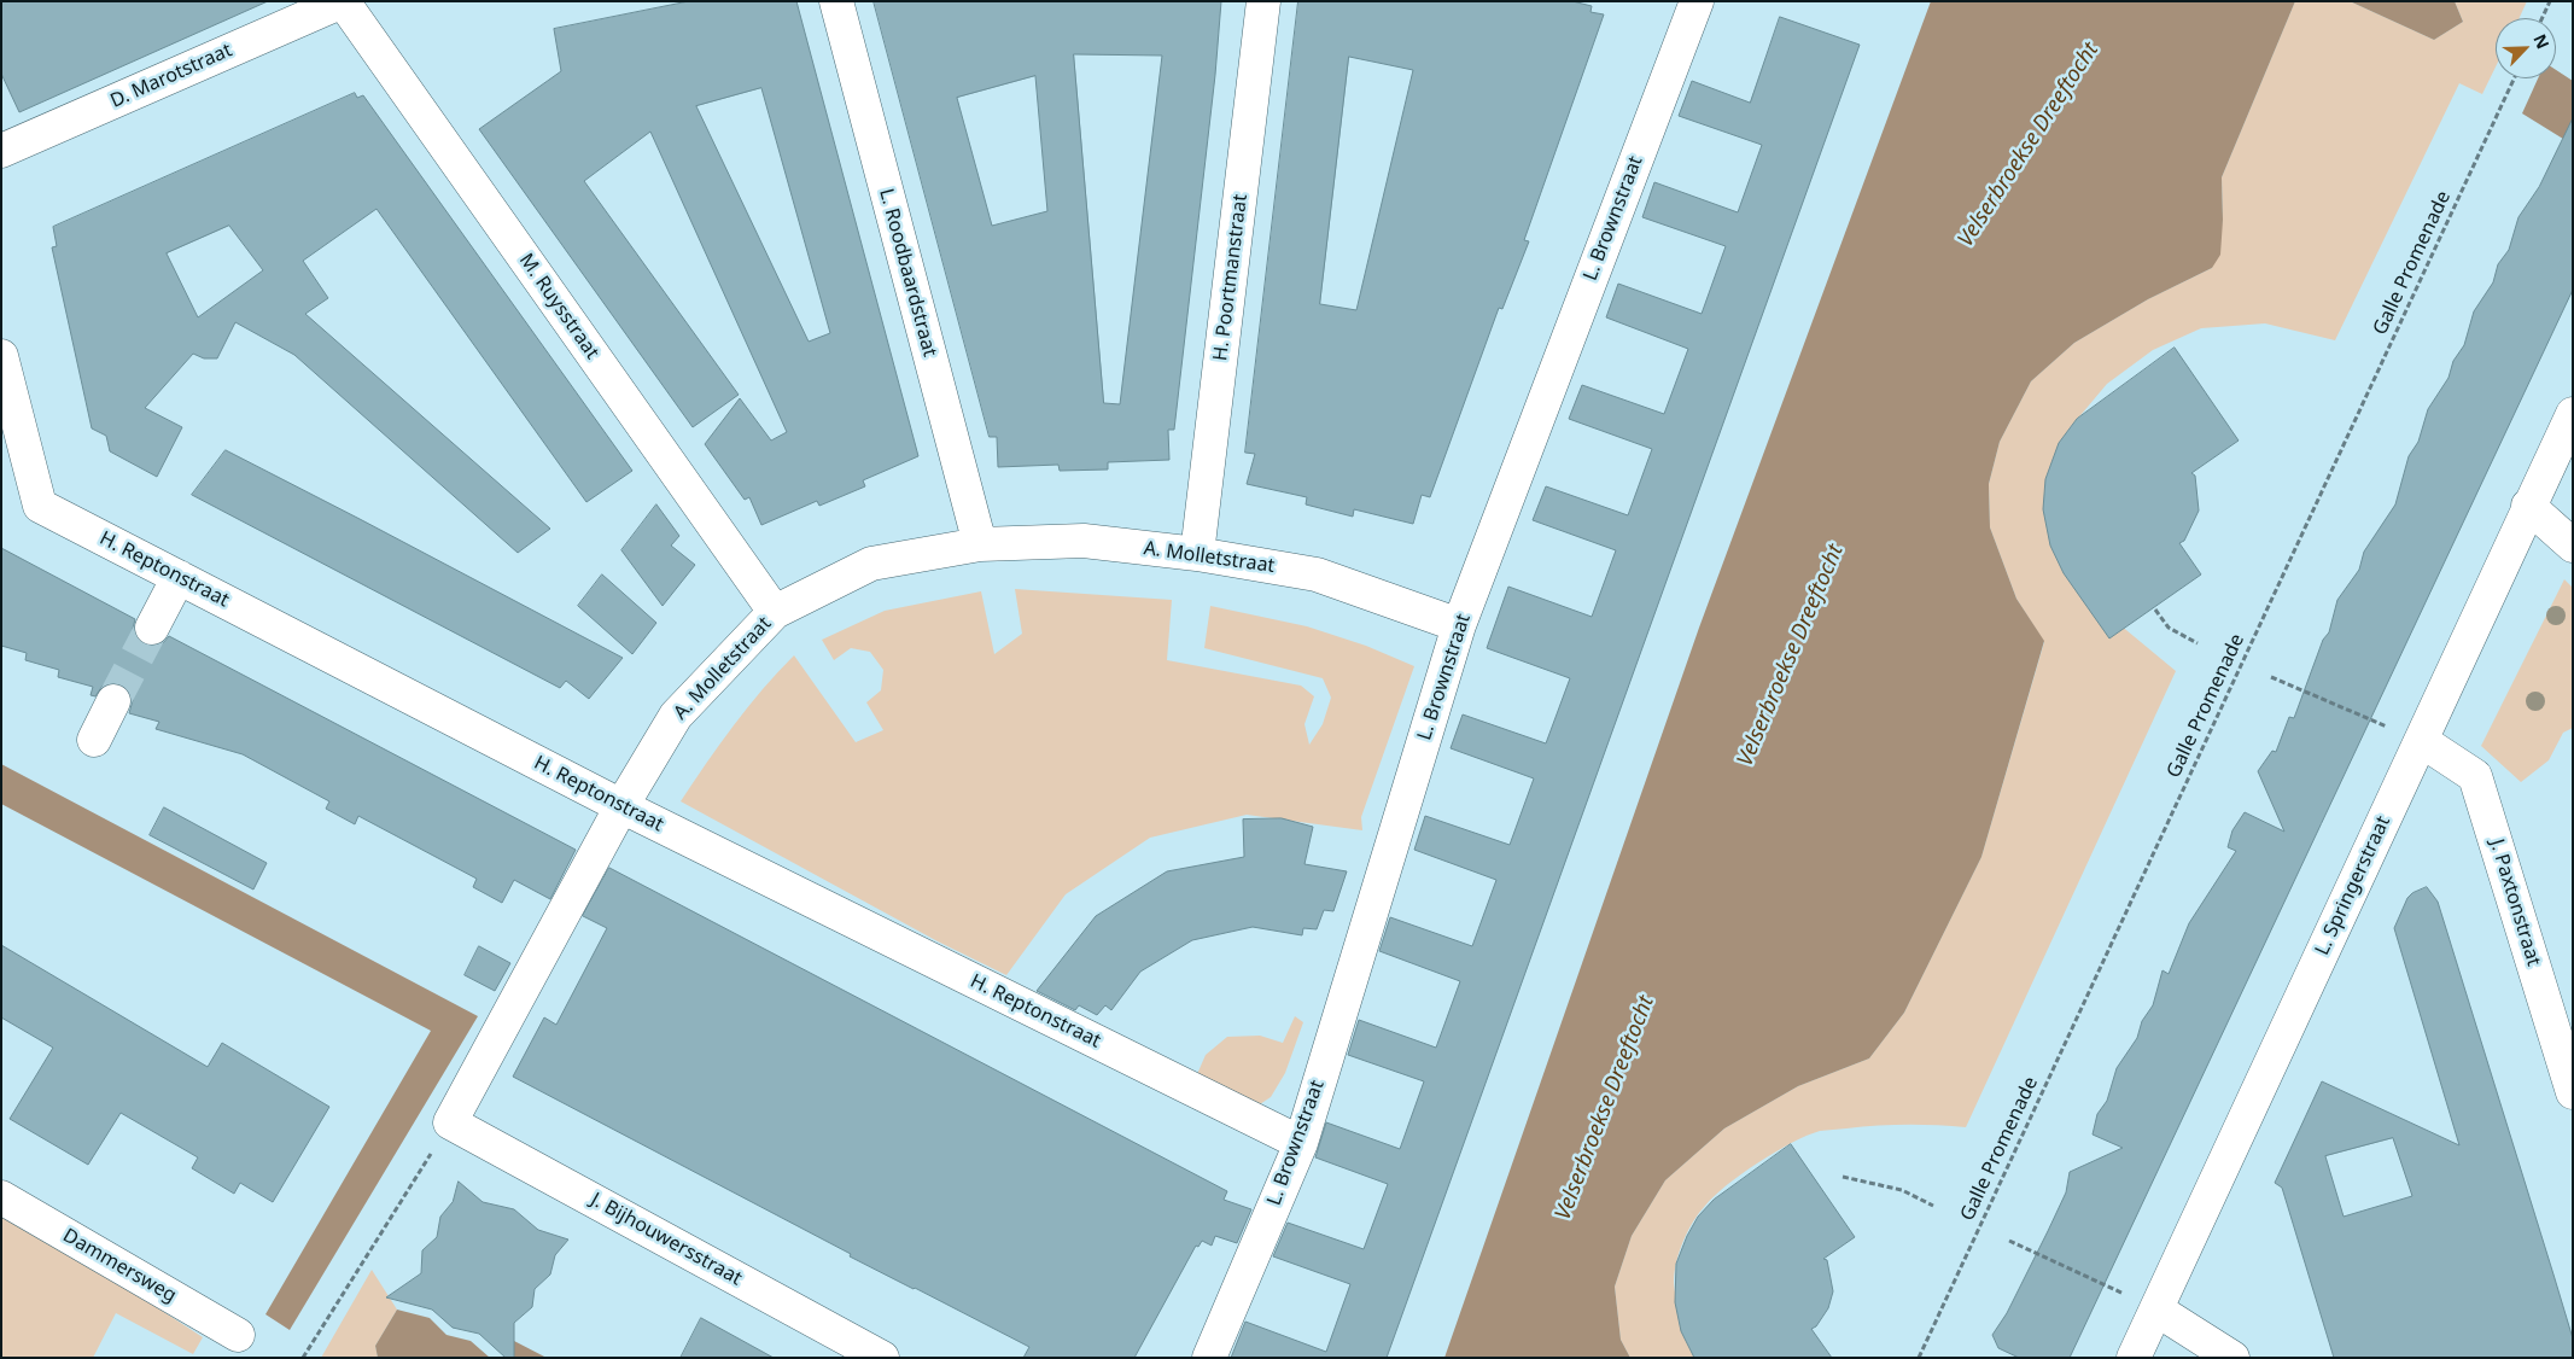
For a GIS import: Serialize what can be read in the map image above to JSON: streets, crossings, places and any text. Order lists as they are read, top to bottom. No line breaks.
{"streets":{"street":["D. Marotstraat","L. Brownstraat","L. Roodbaardstraat","H. Poortmanstraat","M. Ruysstraat","A. Molletstraat","H. Reptonstraat","L. Springerstraat","J. Paxtonstraat","J. Bijhouwersstraat","Dammersweg"],"path":["Galle Promenade"]},"crossings":[["D. Marotstraat","M. Ruysstraat"],["L. Brownstraat","A. Molletstraat"],["L. Brownstraat","H. Reptonstraat"],["L. Roodbaardstraat","A. Molletstraat"],["H. Poortmanstraat","A. Molletstraat"],["M. Ruysstraat","A. Molletstraat"],["A. Molletstraat","H. Reptonstraat"],["A. Molletstraat","J. Bijhouwersstraat"],["L. Springerstraat","J. Paxtonstraat"]],"water":["Velserbroekse Dreeftocht"],"north":"top right"}
